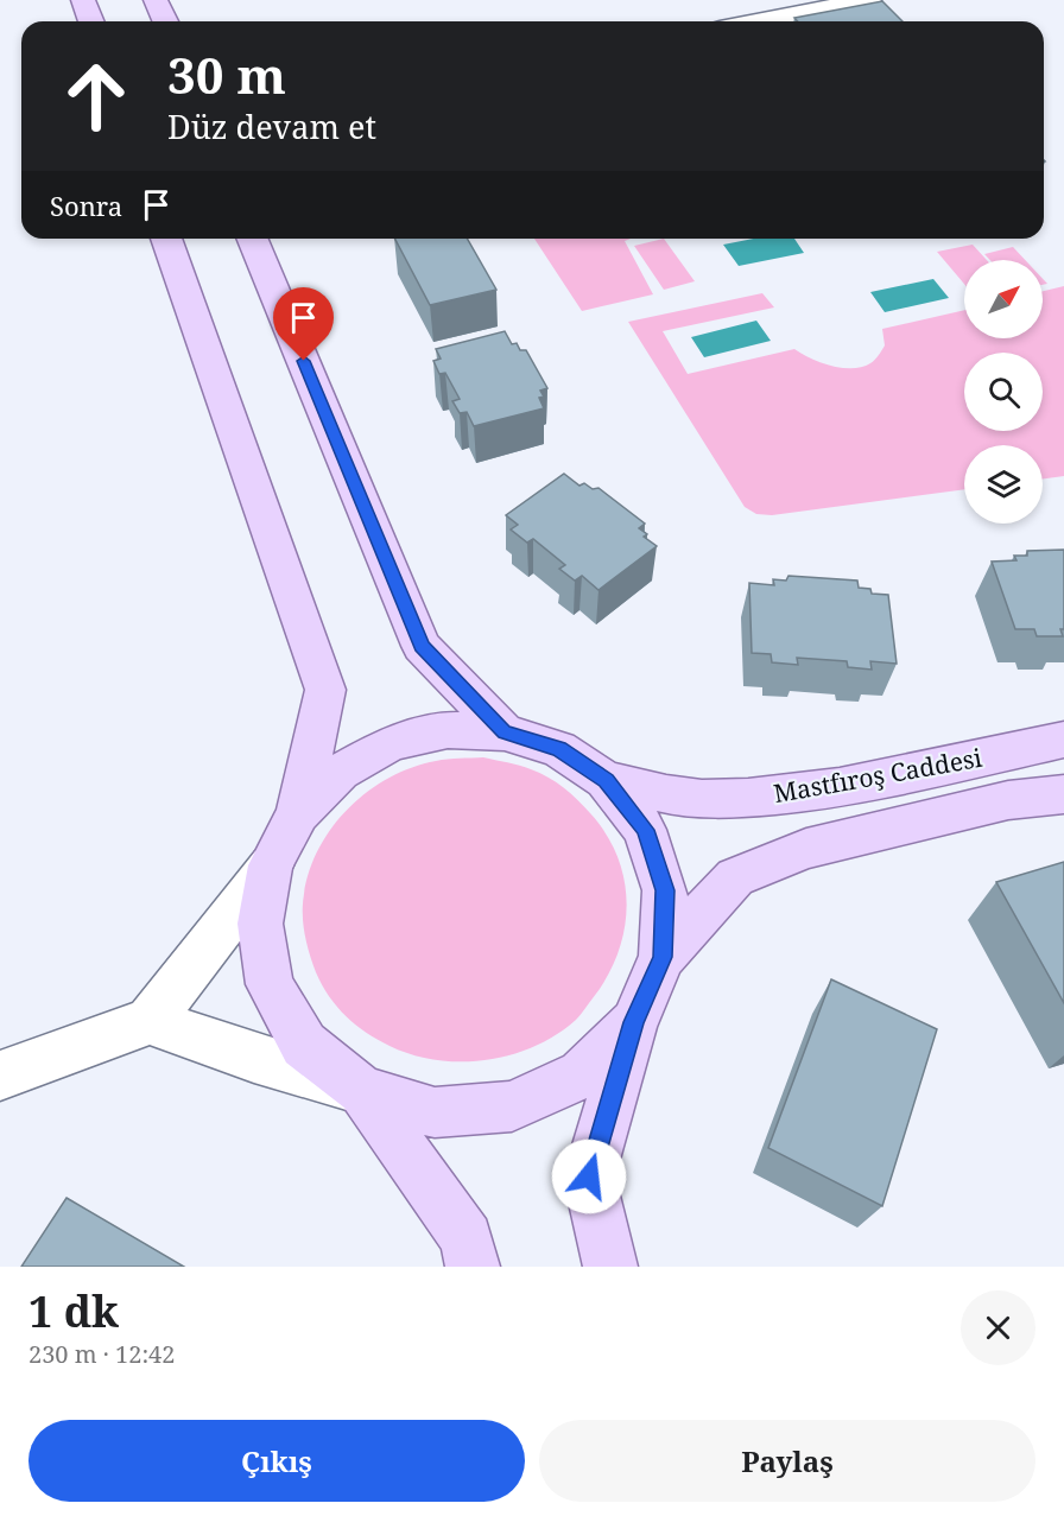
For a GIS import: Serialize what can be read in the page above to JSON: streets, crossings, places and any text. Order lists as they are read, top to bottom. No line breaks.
{"streets":{"main road":["Mastfıroş Caddesi"]},"north":"top right","page":{"turn":["30 m","Düz devam et"],"then":"Sonra","heading":["1 dk","230 m · 12:42"],"buttons":["Çıkış","Paylaş"]}}
